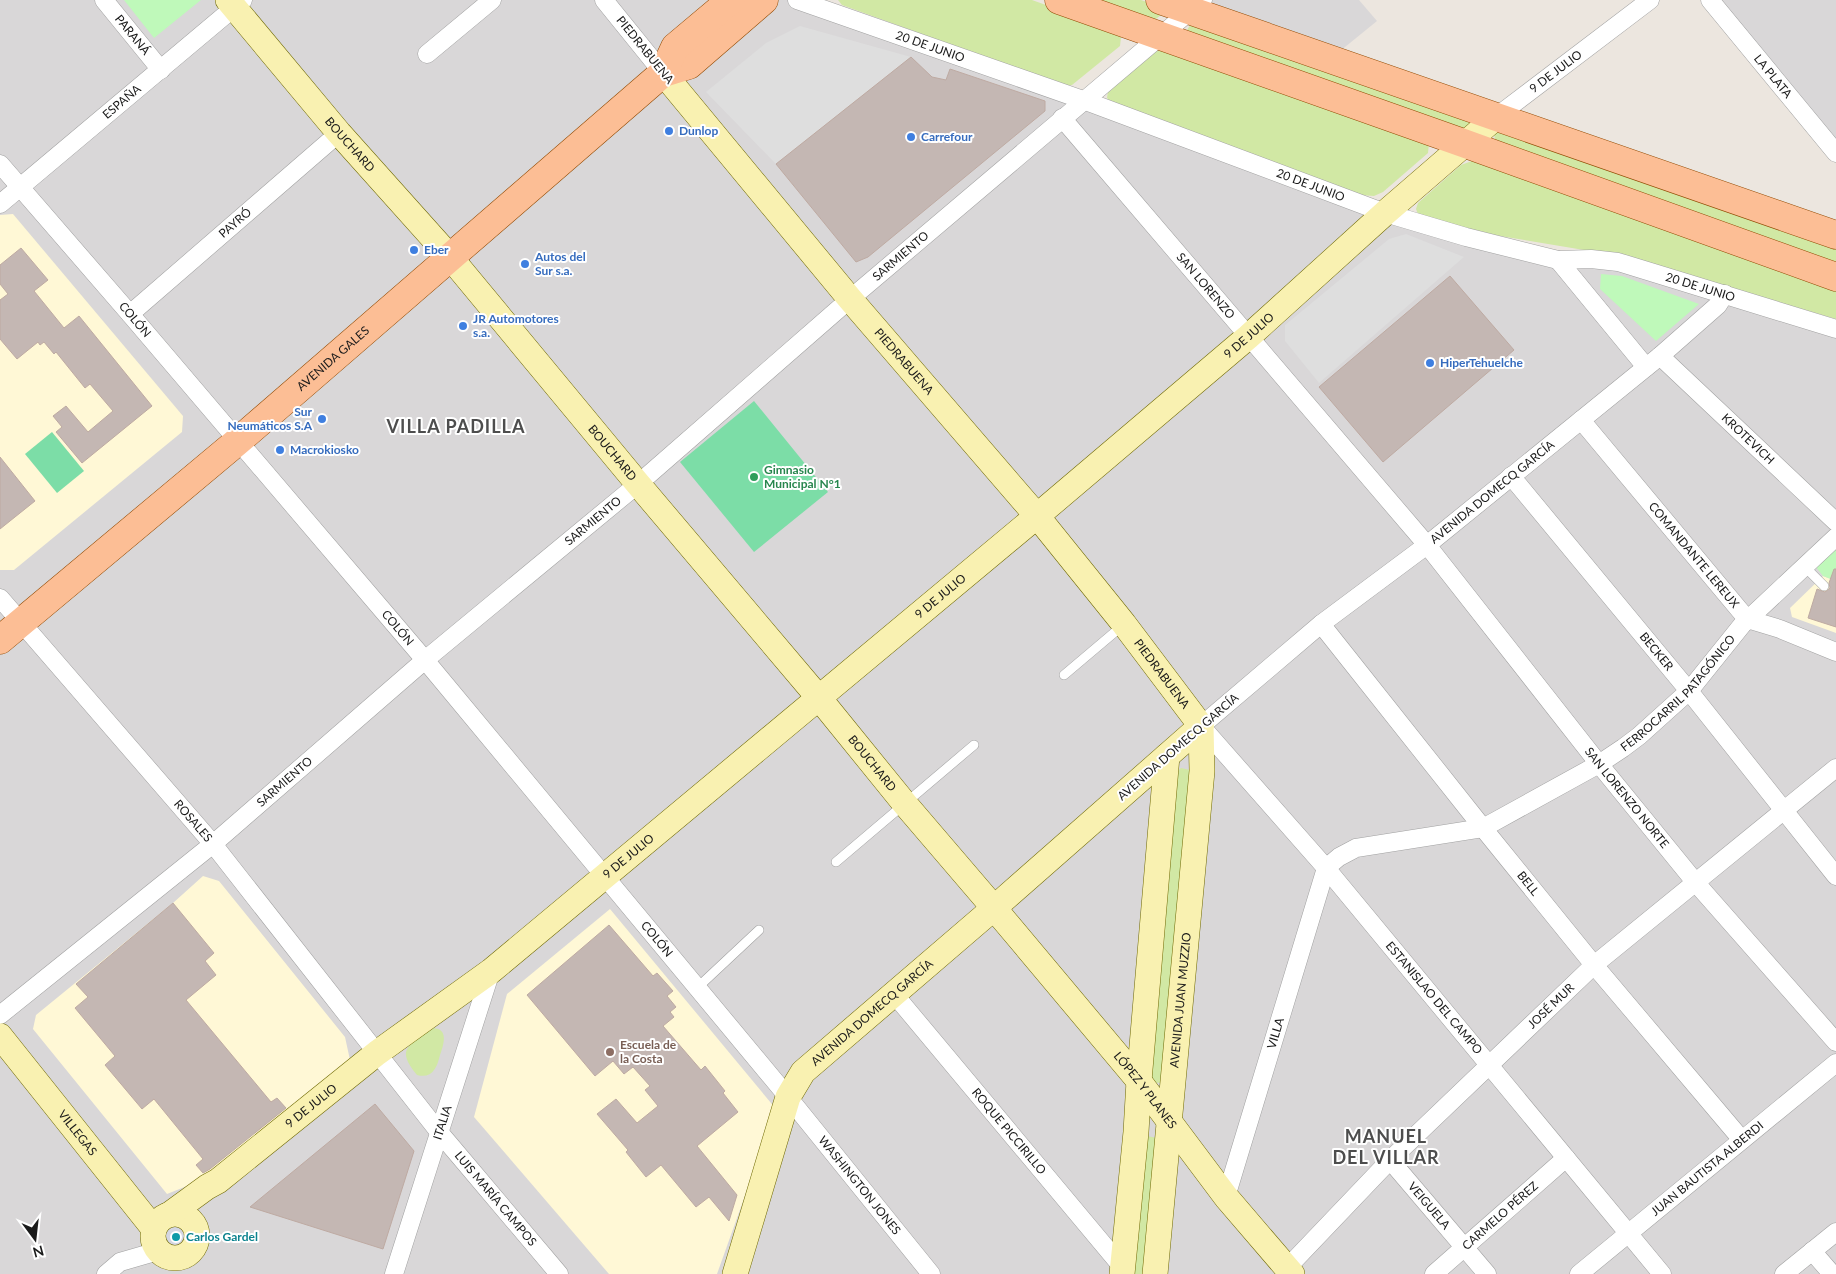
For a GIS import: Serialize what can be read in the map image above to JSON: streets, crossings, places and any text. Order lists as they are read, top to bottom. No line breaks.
{"streets":{"main road":["PIEDRABUENA","9 DE JULIO","BOUCHARD","AVENIDA GALES","AVENIDA DOMECQ GARCÍA","AVENIDA JUAN MUZZIO","LÓPEZ Y PLANES","VILLEGAS"],"street":["PARANÁ","20 DE JUNIO","LA PLATA","ESPAÑA","PAYRÓ","SARMIENTO","SAN LORENZO","COLÓN","KROTEVICH","COMANDANTE LEREUX","BECKER","FERROCARRIL PATAGÓNICO","SAN LORENZO NORTE","ROSALES","BELL","ESTANISLAO DEL CAMPO","JOSÉ MUR","VILLA","ITALIA","ROQUE PICCIRILLO","JUAN BAUTISTA ALBERDI","WASHINGTON JONES","LUIS MARÍA CAMPOS","VEIGUELA","CARMELO PÉREZ"]},"crossings":[["PARANÁ","ESPAÑA"],["20 DE JUNIO","9 DE JULIO"],["20 DE JUNIO","SARMIENTO"],["20 DE JUNIO","KROTEVICH"],["20 DE JUNIO","AVENIDA DOMECQ GARCÍA"],["PIEDRABUENA","9 DE JULIO"],["PIEDRABUENA","SARMIENTO"],["PIEDRABUENA","AVENIDA GALES"],["PIEDRABUENA","AVENIDA DOMECQ GARCÍA"],["PIEDRABUENA","ESTANISLAO DEL CAMPO"],["PIEDRABUENA","AVENIDA JUAN MUZZIO"],["9 DE JULIO","BOUCHARD"],["9 DE JULIO","SAN LORENZO"],["9 DE JULIO","COLÓN"],["9 DE JULIO","ROSALES"],["9 DE JULIO","ITALIA"],["9 DE JULIO","VILLEGAS"],["9 DE JULIO","LUIS MARÍA CAMPOS"],["ESPAÑA","BOUCHARD"],["ESPAÑA","COLÓN"],["BOUCHARD","PAYRÓ"],["BOUCHARD","SARMIENTO"],["BOUCHARD","AVENIDA GALES"],["BOUCHARD","AVENIDA DOMECQ GARCÍA"],["BOUCHARD","LÓPEZ Y PLANES"],["PAYRÓ","COLÓN"],["SARMIENTO","SAN LORENZO"],["SARMIENTO","COLÓN"],["SARMIENTO","ROSALES"],["SAN LORENZO","AVENIDA DOMECQ GARCÍA"],["SAN LORENZO","SAN LORENZO NORTE"],["COLÓN","AVENIDA GALES"],["COLÓN","AVENIDA DOMECQ GARCÍA"],["COLÓN","WASHINGTON JONES"],["AVENIDA GALES","ROSALES"],["KROTEVICH","AVENIDA DOMECQ GARCÍA"],["AVENIDA DOMECQ GARCÍA","COMANDANTE LEREUX"],["AVENIDA DOMECQ GARCÍA","BECKER"],["AVENIDA DOMECQ GARCÍA","SAN LORENZO NORTE"],["AVENIDA DOMECQ GARCÍA","BELL"],["AVENIDA DOMECQ GARCÍA","ESTANISLAO DEL CAMPO"],["AVENIDA DOMECQ GARCÍA","AVENIDA JUAN MUZZIO"],["AVENIDA DOMECQ GARCÍA","LÓPEZ Y PLANES"],["AVENIDA DOMECQ GARCÍA","ROQUE PICCIRILLO"],["AVENIDA DOMECQ GARCÍA","WASHINGTON JONES"],["COMANDANTE LEREUX","FERROCARRIL PATAGÓNICO"],["BECKER","FERROCARRIL PATAGÓNICO"],["BECKER","JOSÉ MUR"],["FERROCARRIL PATAGÓNICO","SAN LORENZO NORTE"],["FERROCARRIL PATAGÓNICO","BELL"],["FERROCARRIL PATAGÓNICO","ESTANISLAO DEL CAMPO"],["FERROCARRIL PATAGÓNICO","VILLA"],["SAN LORENZO NORTE","JOSÉ MUR"],["ROSALES","LUIS MARÍA CAMPOS"],["BELL","JOSÉ MUR"],["BELL","JUAN BAUTISTA ALBERDI"],["ESTANISLAO DEL CAMPO","AVENIDA JUAN MUZZIO"],["ESTANISLAO DEL CAMPO","JOSÉ MUR"],["ESTANISLAO DEL CAMPO","VILLA"],["ESTANISLAO DEL CAMPO","JUAN BAUTISTA ALBERDI"],["ESTANISLAO DEL CAMPO","CARMELO PÉREZ"],["AVENIDA JUAN MUZZIO","LÓPEZ Y PLANES"],["JOSÉ MUR","LÓPEZ Y PLANES"],["JOSÉ MUR","VEIGUELA"],["VILLA","LÓPEZ Y PLANES"],["ITALIA","LUIS MARÍA CAMPOS"],["VEIGUELA","CARMELO PÉREZ"]],"districts":["VILLA PADILLA","MANUEL DEL VILLAR"],"places":["Dunlop","Carrefour","Eber","Autos del Sur s.a.","JR Automotores s.a.","HiperTehuelche","Sur Neumáticos S.A","Macrokiosko","Gimnasio Municipal N°1","Escuela de la Costa","Carlos Gardel"],"north":"bottom"}
